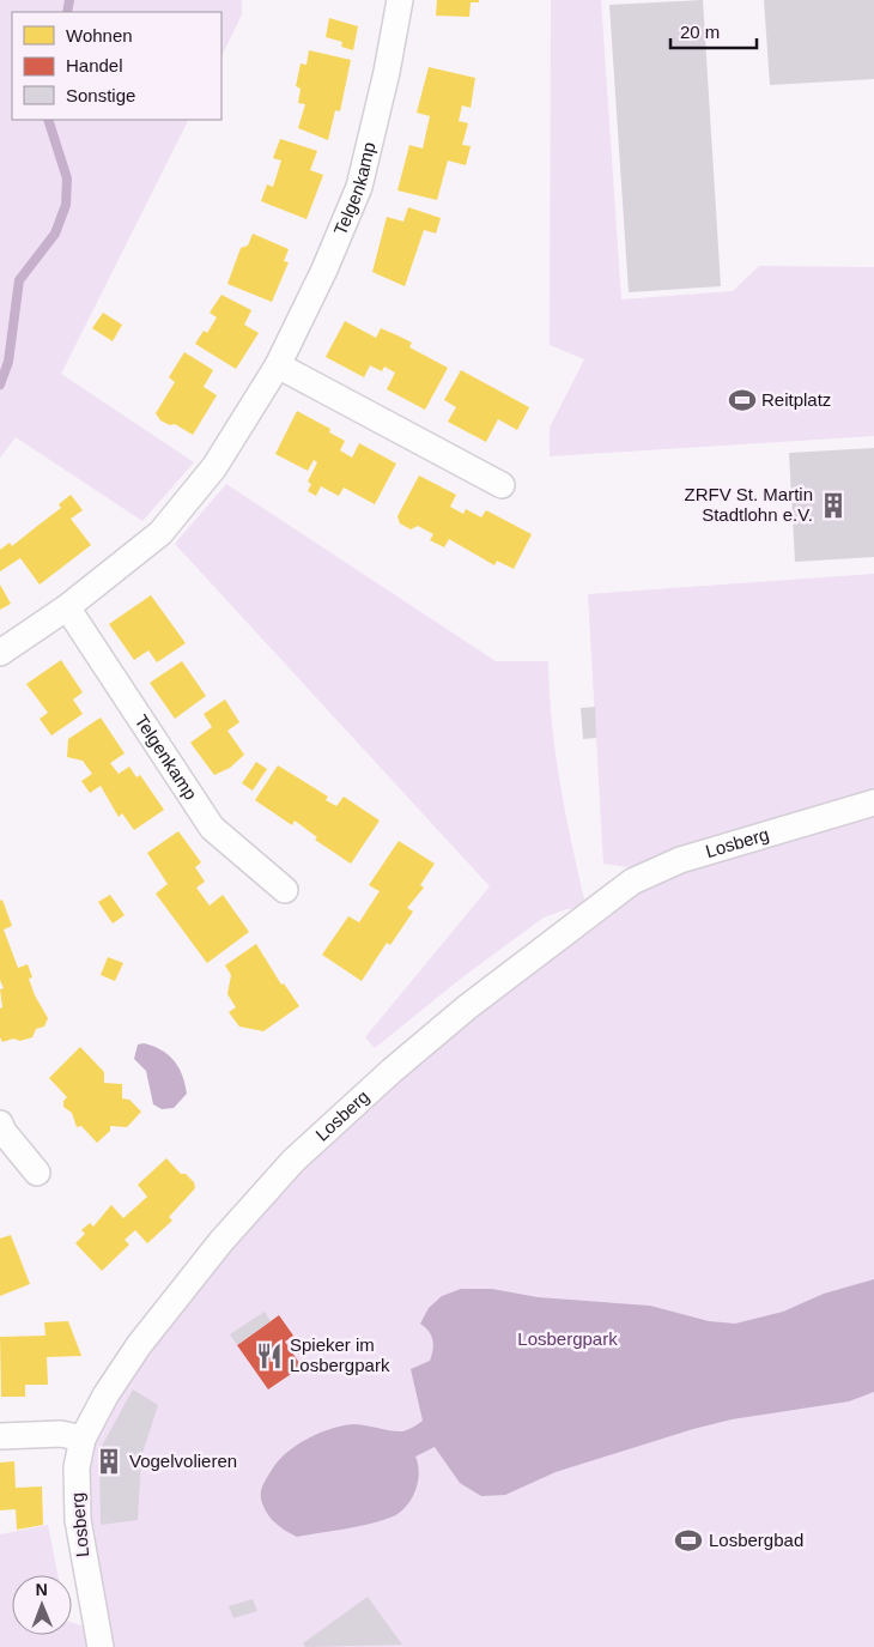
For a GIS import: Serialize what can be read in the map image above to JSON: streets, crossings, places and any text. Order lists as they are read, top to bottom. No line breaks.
{"streets":{"street":["Telgenkamp","Losberg"]},"parks":["Losbergpark"],"places":{"sports":["Reitplatz","Losbergbad"],"building":["ZRFV St. Martin Stadtlohn e.V.","Vogelvolieren"],"restaurant":["Spieker im Losbergpark"]},"legend":["Wohnen","Handel","Sonstige"],"scale_bar":"20 m","north":"top"}
